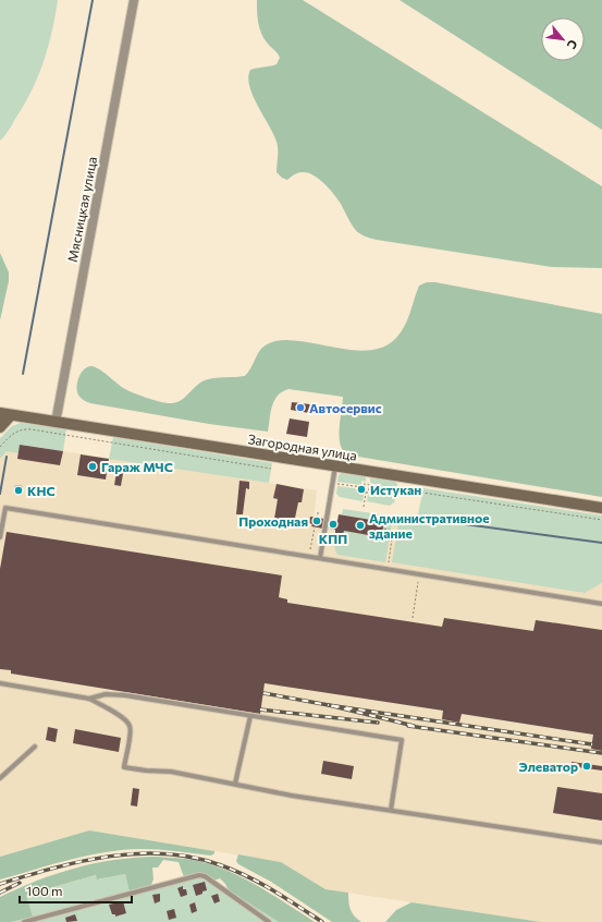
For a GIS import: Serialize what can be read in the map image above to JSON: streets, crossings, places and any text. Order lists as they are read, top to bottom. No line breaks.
{"streets":{"street":["Мясницкая улица","Загородная улица"]},"crossings":[["Мясницкая улица","Загородная улица"]],"places":["Автосервис","Гараж МЧС","Истукан","КНС","Проходная","КПП","Административное здание","Элеватор"],"scale_bar":"100 m","north":"bottom right"}
